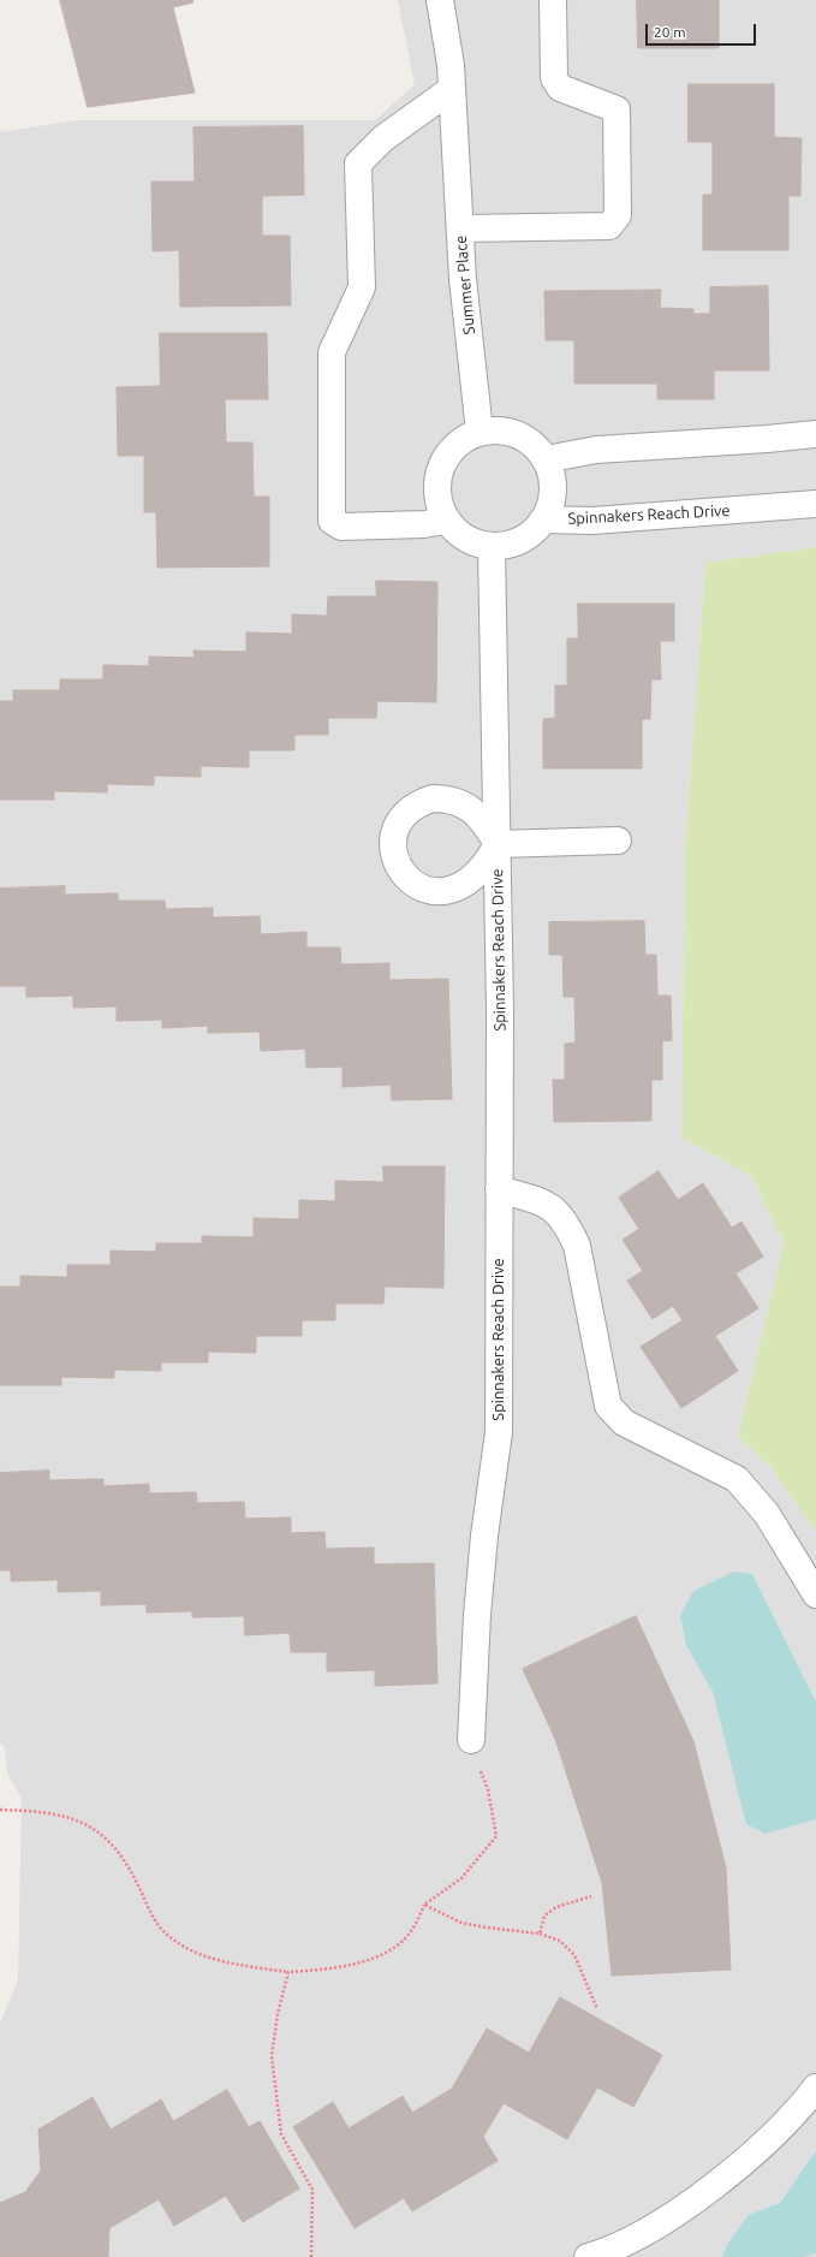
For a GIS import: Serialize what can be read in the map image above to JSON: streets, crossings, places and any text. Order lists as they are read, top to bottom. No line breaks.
{"streets":{"street":["Summer Place","Spinnakers Reach Drive"]},"crossings":[["Summer Place","Spinnakers Reach Drive"]],"scale_bar":"20 m"}
